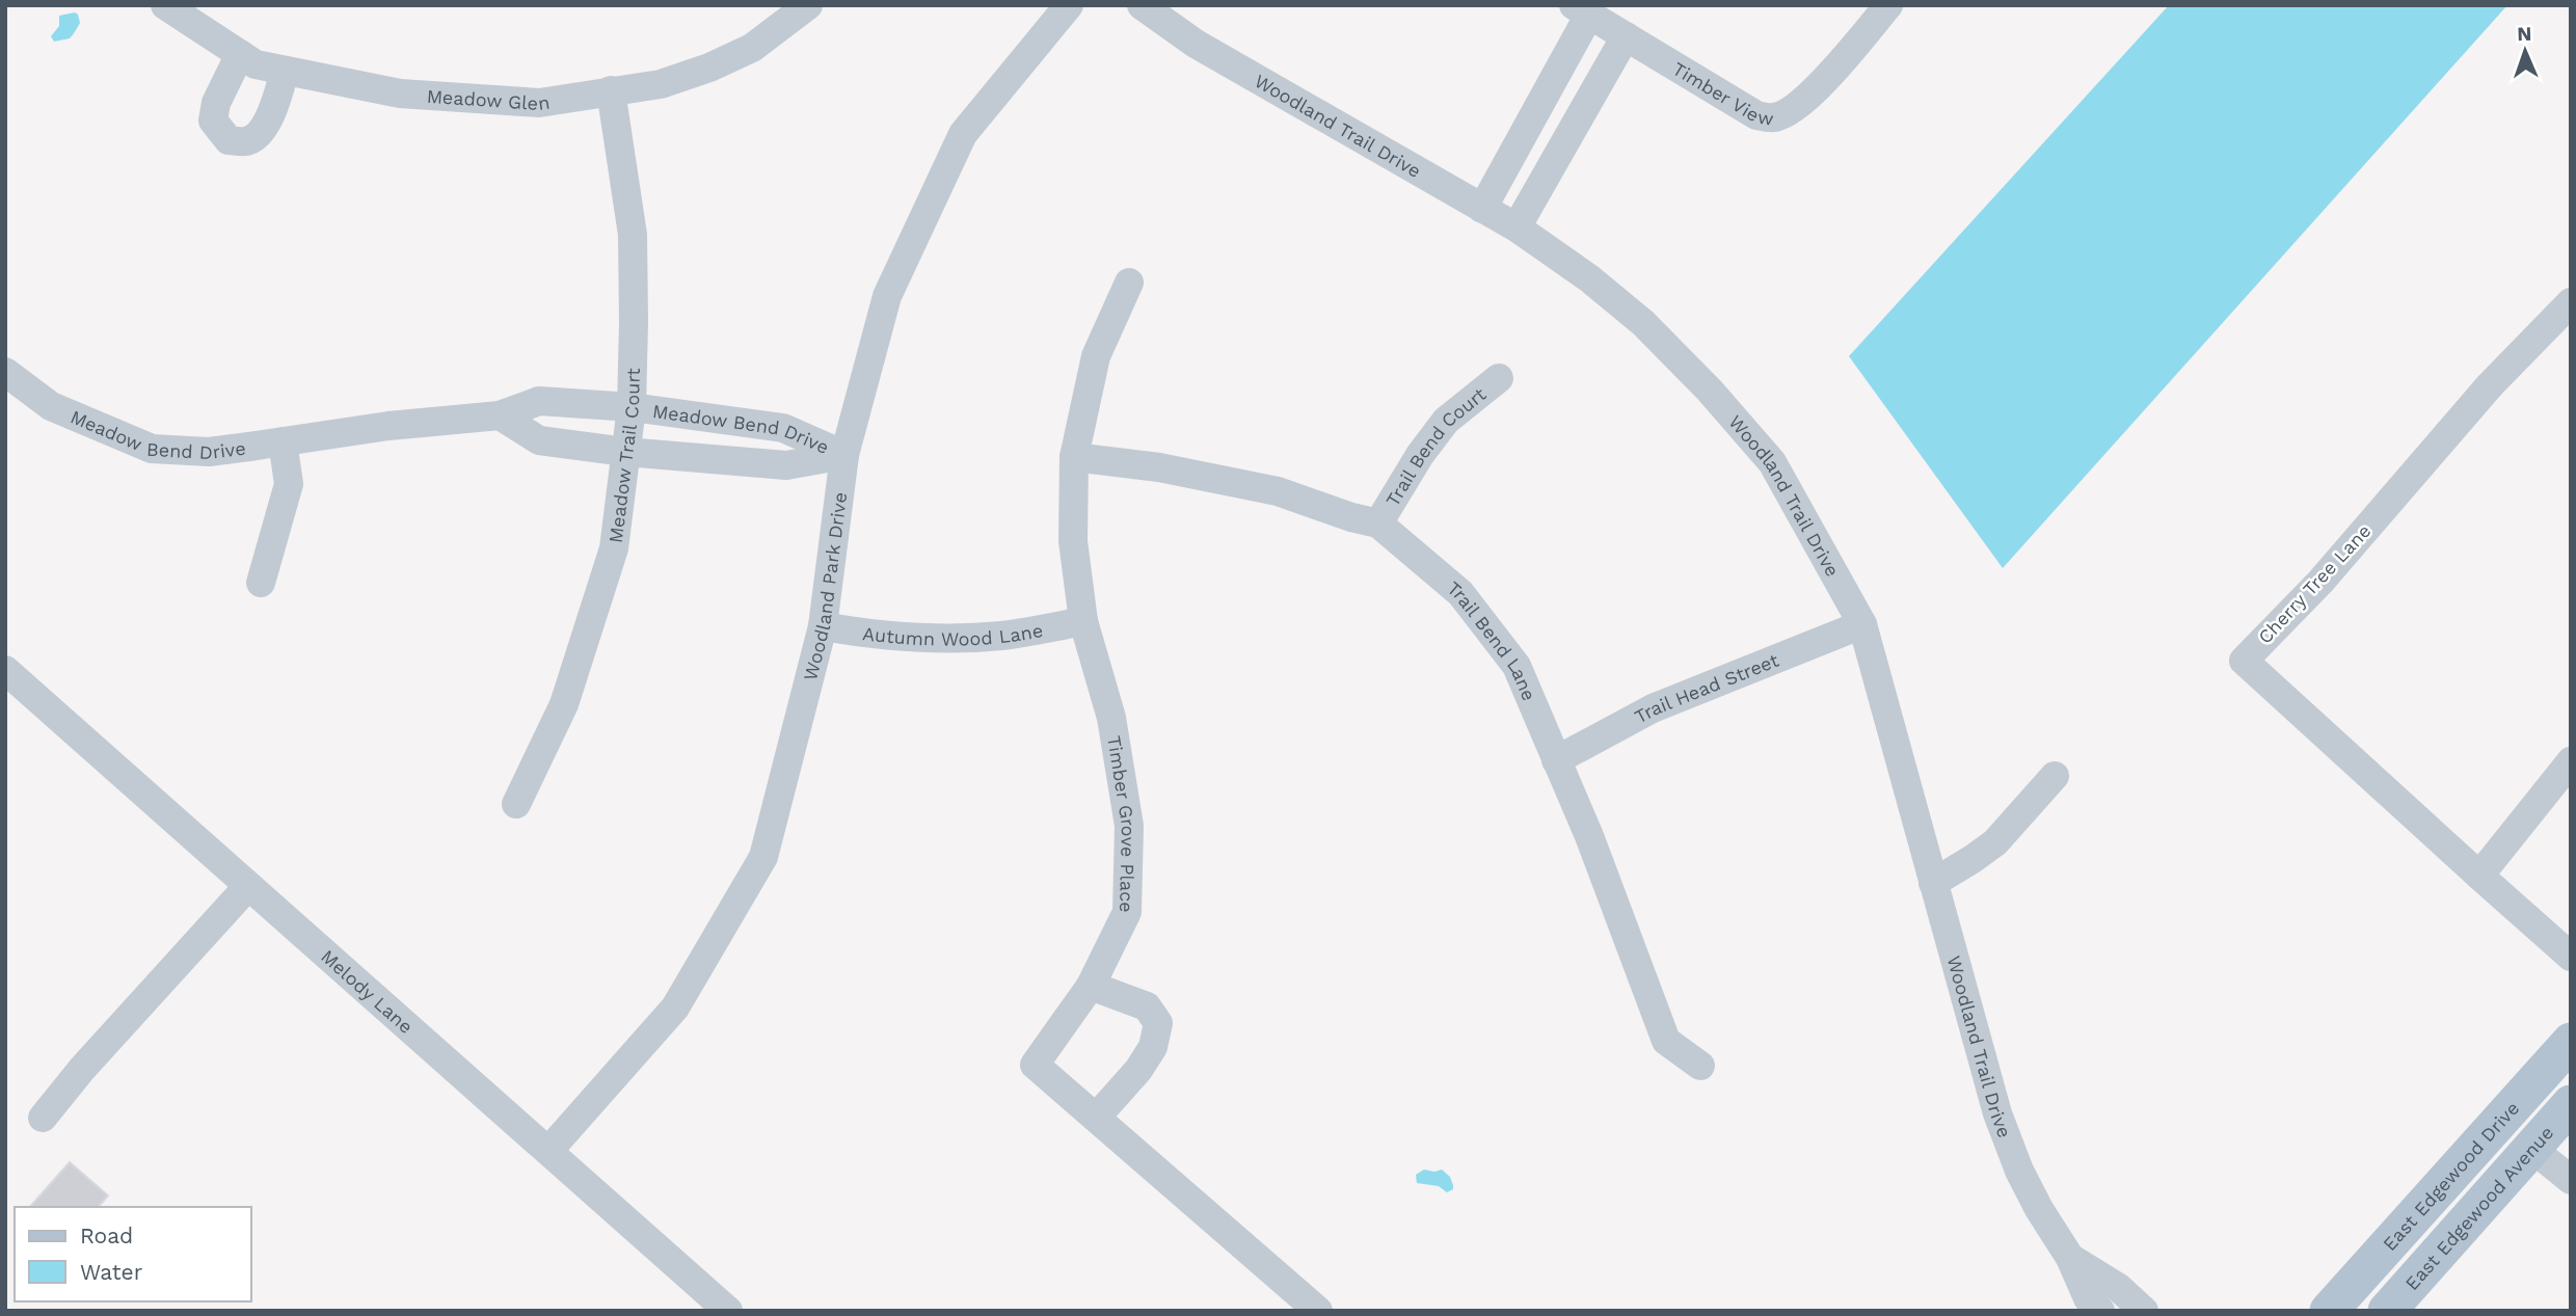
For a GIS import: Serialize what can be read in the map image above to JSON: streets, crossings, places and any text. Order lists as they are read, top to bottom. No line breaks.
{"streets":{"main road":["East Edgewood Drive","East Edgewood Avenue"],"street":["Timber View","Meadow Glen","Woodland Trail Drive","Meadow Bend Drive","Trail Bend Court","Meadow Trail Court","Cherry Tree Lane","Woodland Park Drive","Autumn Wood Lane","Trail Bend Lane","Trail Head Street","Timber Grove Place","Melody Lane"]},"crossings":[["Meadow Glen","Meadow Trail Court"],["Woodland Trail Drive","Trail Head Street"],["Meadow Bend Drive","Meadow Trail Court"],["Meadow Bend Drive","Woodland Park Drive"],["Trail Bend Court","Trail Bend Lane"],["Woodland Park Drive","Autumn Wood Lane"],["Woodland Park Drive","Melody Lane"],["Autumn Wood Lane","Timber Grove Place"],["Trail Bend Lane","Trail Head Street"],["Trail Bend Lane","Timber Grove Place"]],"legend":["Road","Water"],"north":"top"}
